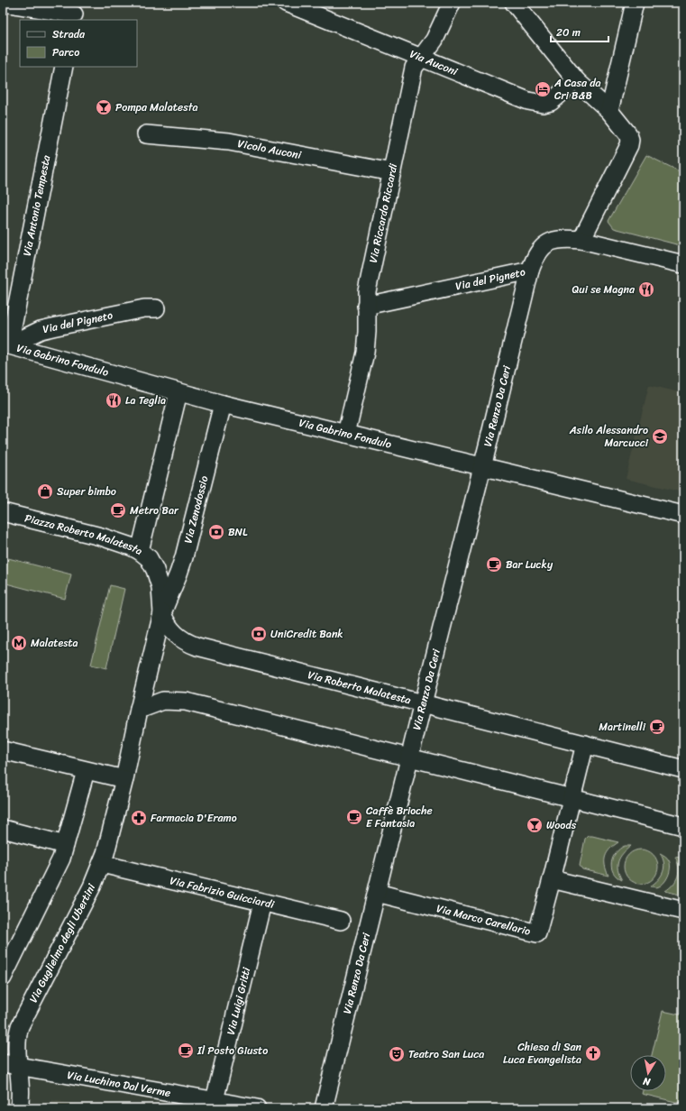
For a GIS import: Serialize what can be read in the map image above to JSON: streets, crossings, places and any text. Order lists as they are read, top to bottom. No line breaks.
{"streets":{"street":["Via Auconi","Vicolo Auconi","Via Antonio Tempesta","Via Riccardo Riccardi","Via del Pigneto","Via Gabrino Fondulo","Via Renzo Da Ceri","Via Zenodossio","Piazza Roberto Malatesta","Via Roberto Malatesta","Via Fabrizio Guicciardi","Via Marco Carellario","Via Guglielmo degli Ubertini","Via Luigi Gritti","Via Luchino Dal Verme"]},"crossings":[["Via Auconi","Via Riccardo Riccardi"],["Vicolo Auconi","Via Riccardo Riccardi"],["Via Antonio Tempesta","Via del Pigneto"],["Via Antonio Tempesta","Via Gabrino Fondulo"],["Via Riccardo Riccardi","Via del Pigneto"],["Via Riccardo Riccardi","Via Gabrino Fondulo"],["Via del Pigneto","Via Gabrino Fondulo"],["Via del Pigneto","Via Renzo Da Ceri"],["Via Gabrino Fondulo","Via Renzo Da Ceri"],["Via Gabrino Fondulo","Via Zenodossio"],["Via Renzo Da Ceri","Via Roberto Malatesta"],["Via Renzo Da Ceri","Via Marco Carellario"],["Via Zenodossio","Piazza Roberto Malatesta"],["Piazza Roberto Malatesta","Via Roberto Malatesta"],["Piazza Roberto Malatesta","Via Guglielmo degli Ubertini"],["Via Fabrizio Guicciardi","Via Guglielmo degli Ubertini"],["Via Fabrizio Guicciardi","Via Luigi Gritti"],["Via Guglielmo degli Ubertini","Via Luchino Dal Verme"],["Via Luigi Gritti","Via Luchino Dal Verme"]],"places":{"hotel":["A Casa da Cri B&B"],"bar":["Pompa Malatesta","Woods"],"restaurant":["Qui se Magna","La Teglia"],"school or university":["Asilo Alessandro Marcucci"],"shop":["Super bimbo"],"cafe":["Metro Bar","Bar Lucky","Martinelli","Caffè Brioche E Fantasia","Il Posto Giusto"],"bank":["BNL","UniCredit Bank"],"metro station":["Malatesta"],"pharmacy":["Farmacia D'Eramo"],"church":["Chiesa di San Luca Evangelista"],"theatre":["Teatro San Luca"]},"legend":["Strada","Parco"],"scale_bar":"20 m","north":"bottom"}
